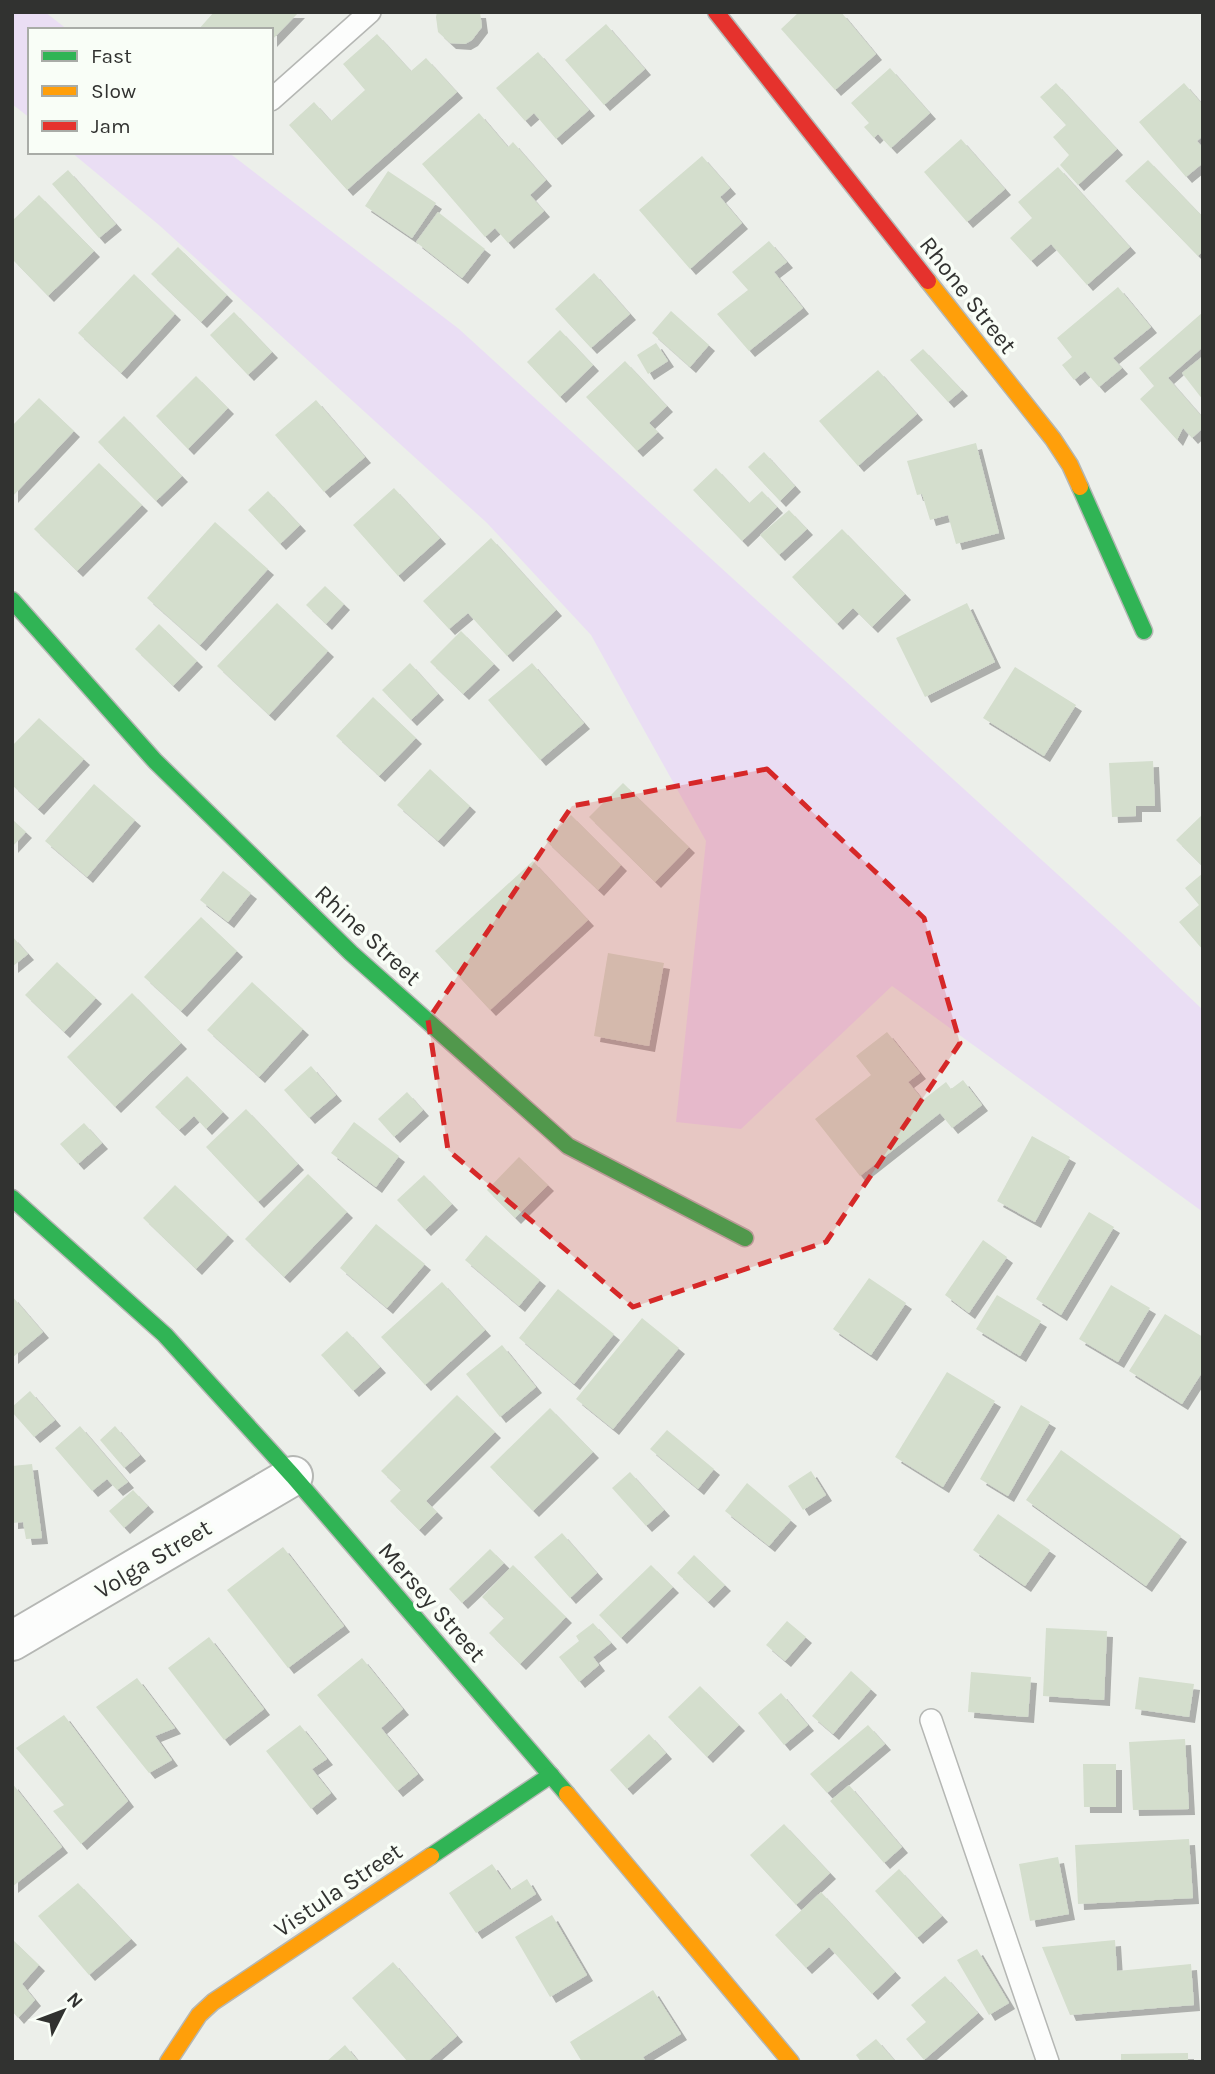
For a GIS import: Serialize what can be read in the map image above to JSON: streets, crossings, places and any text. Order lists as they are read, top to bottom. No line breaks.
{"streets":{"street":["Rhone Street","Rhine Street","Volga Street","Mersey Street","Vistula Street"]},"crossings":[["Volga Street","Mersey Street"],["Mersey Street","Vistula Street"]],"legend":["Fast","Slow","Jam"],"north":"top right"}
